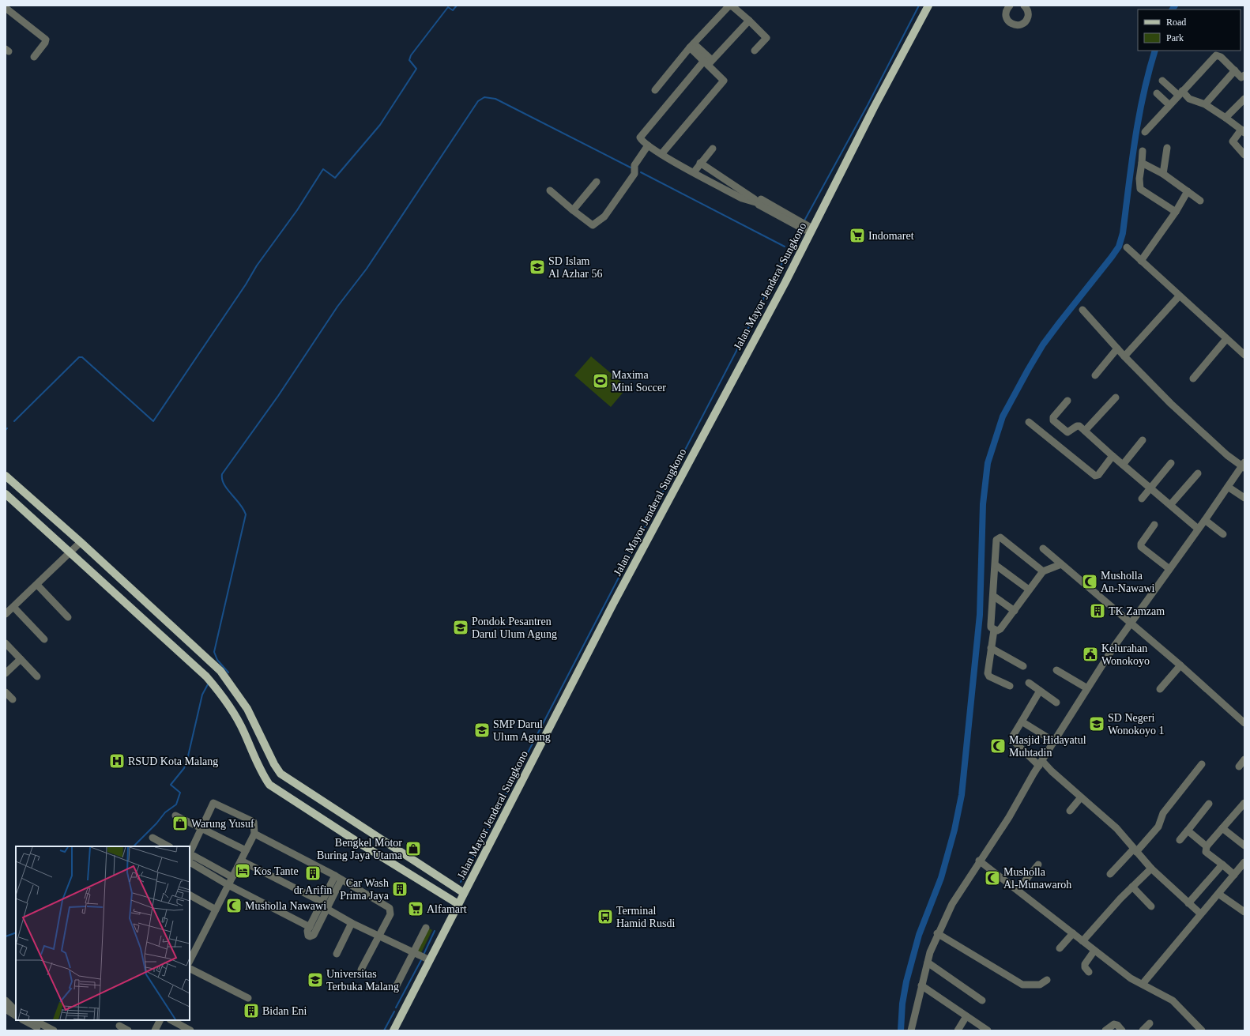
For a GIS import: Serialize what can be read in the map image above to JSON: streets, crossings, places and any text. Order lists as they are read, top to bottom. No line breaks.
{"streets":{"main road":["Jalan Mayor Jenderal Sungkono"]},"places":{"supermarket":["Indomaret","Alfamart"],"school or university":["SD Islam Al Azhar 56","Pondok Pesantren Darul Ulum Agung","SD Negeri Wonokoyo 1","SMP Darul Ulum Agung","Universitas Terbuka Malang"],"sports":["Maxima Mini Soccer"],"mosque":["Musholla An-Nawawi","Masjid Hidayatul Muhtadin","Musholla Al-Munawaroh","Musholla Nawawi"],"building":["TK Zamzam","dr Arifin","Car Wash Prima Jaya","Bidan Eni"],"public building":["Kelurahan Wonokoyo"],"hospital":["RSUD Kota Malang"],"shop":["Warung Yusuf","Bengkel Motor Buring Jaya Utama"],"hotel":["Kos Tante"],"bus stop":["Terminal Hamid Rusdi"]},"legend":["Road","Park"]}
